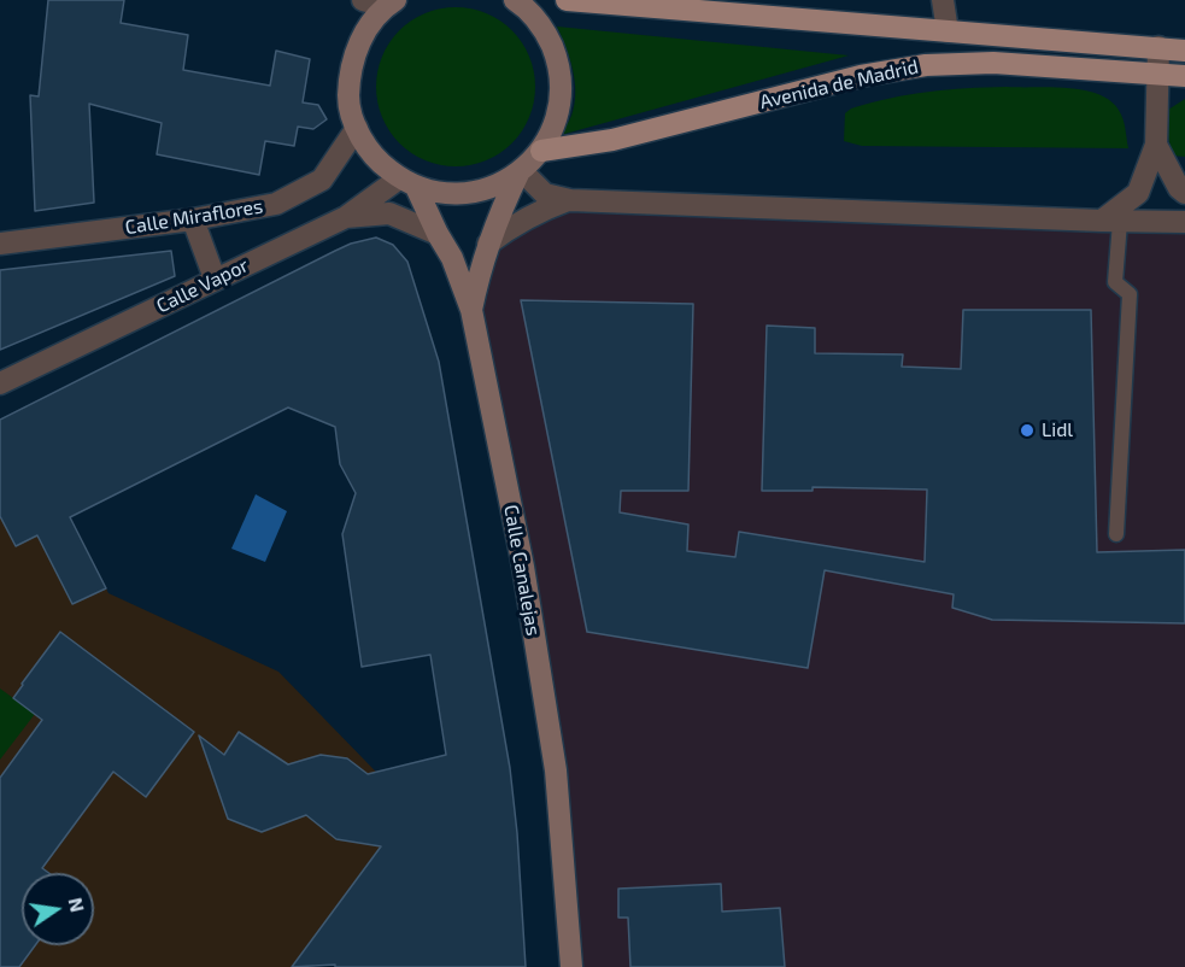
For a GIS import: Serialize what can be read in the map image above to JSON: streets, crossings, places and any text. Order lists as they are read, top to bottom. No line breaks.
{"streets":{"main road":["Avenida de Madrid","Calle Canalejas"],"street":["Calle Miraflores","Calle Vapor"]},"crossings":[["Calle Vapor","Calle Canalejas"]],"places":["Lidl"],"north":"right"}
